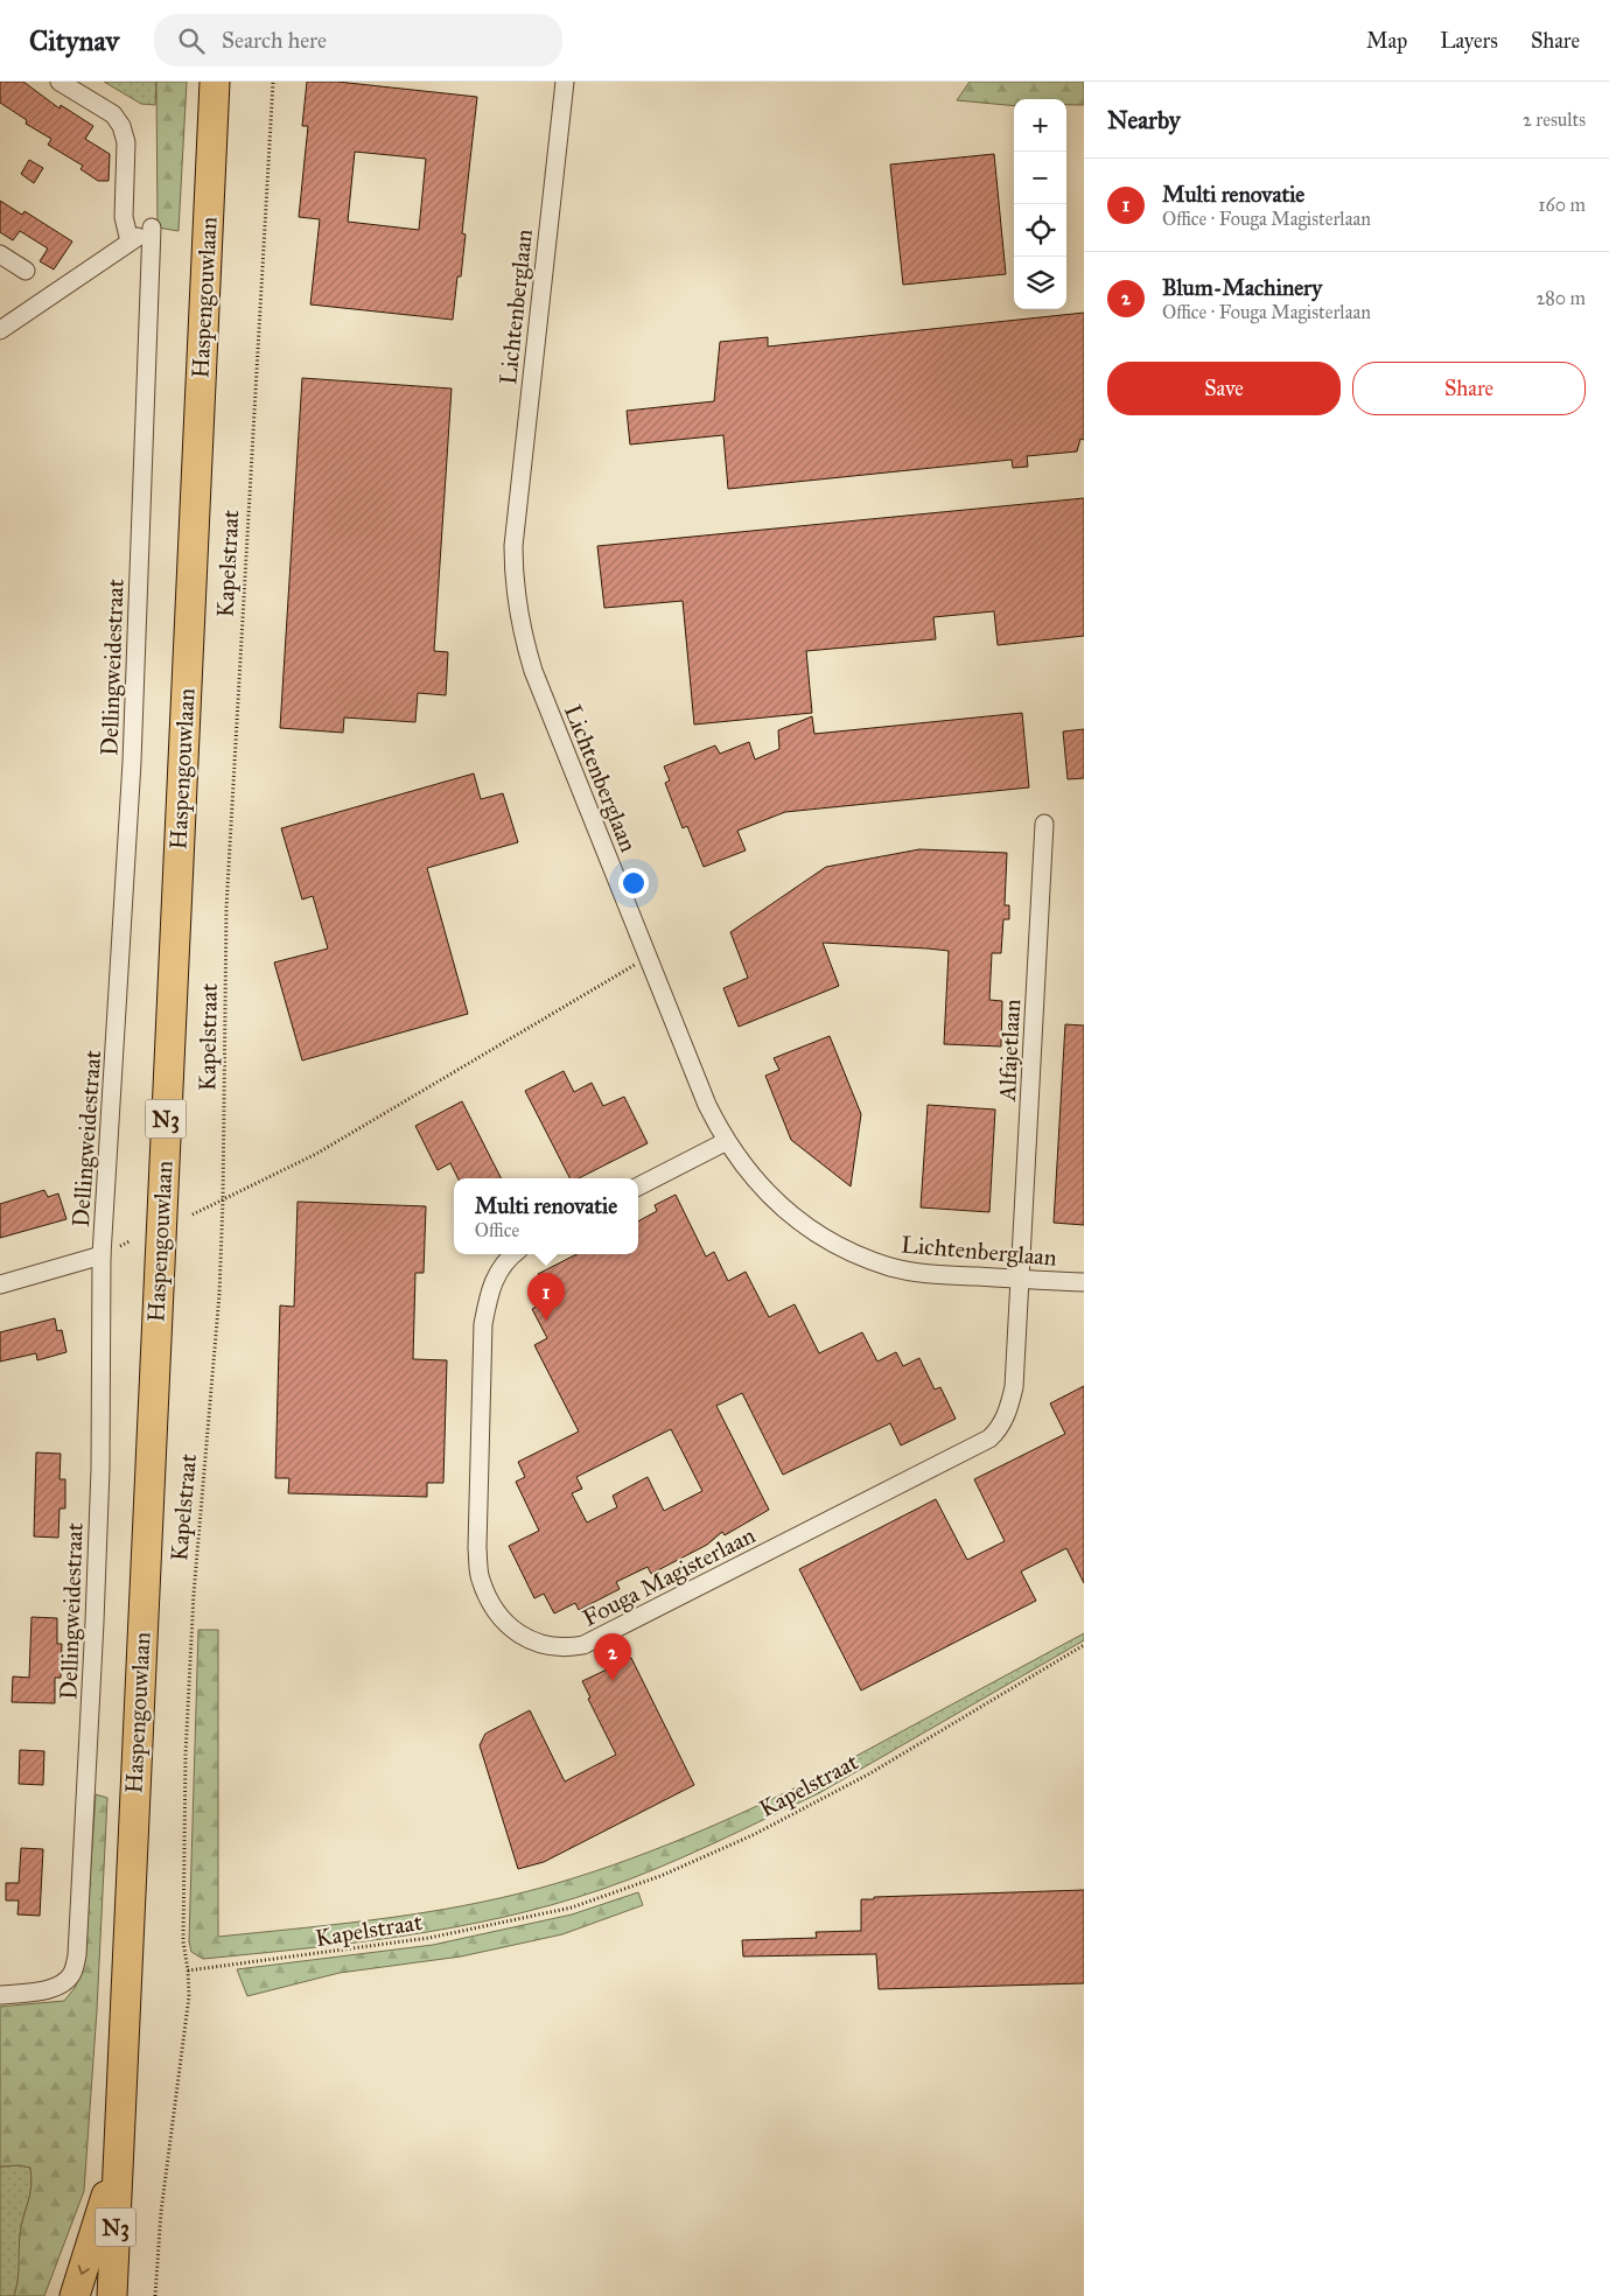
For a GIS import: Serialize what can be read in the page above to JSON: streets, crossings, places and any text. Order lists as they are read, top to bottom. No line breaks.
{"streets":{"main road":["Haspengouwlaan","N3"],"street":["Lichtenberglaan","Dellingweidestraat","Alfajetlaan","Fouga Magisterlaan"],"path":["Kapelstraat"]},"crossings":[["Lichtenberglaan","Alfajetlaan"],["Lichtenberglaan","Fouga Magisterlaan"],["Alfajetlaan","Fouga Magisterlaan"]],"page":{"header":"Citynav","search":"Search here","nav":["Map","Layers","Share"],"heading":["Nearby","2 results"],"map_buttons":["+","−"],"list":[{"mark":"1","name":"Multi renovatie","note":"Office · Fouga Magisterlaan","value":"160 m"},{"mark":"2","name":"Blum-Machinery","note":"Office · Fouga Magisterlaan","value":"280 m"}],"buttons":["Save","Share"],"popup":["Multi renovatie","Office"],"pins":["1","2"]}}
